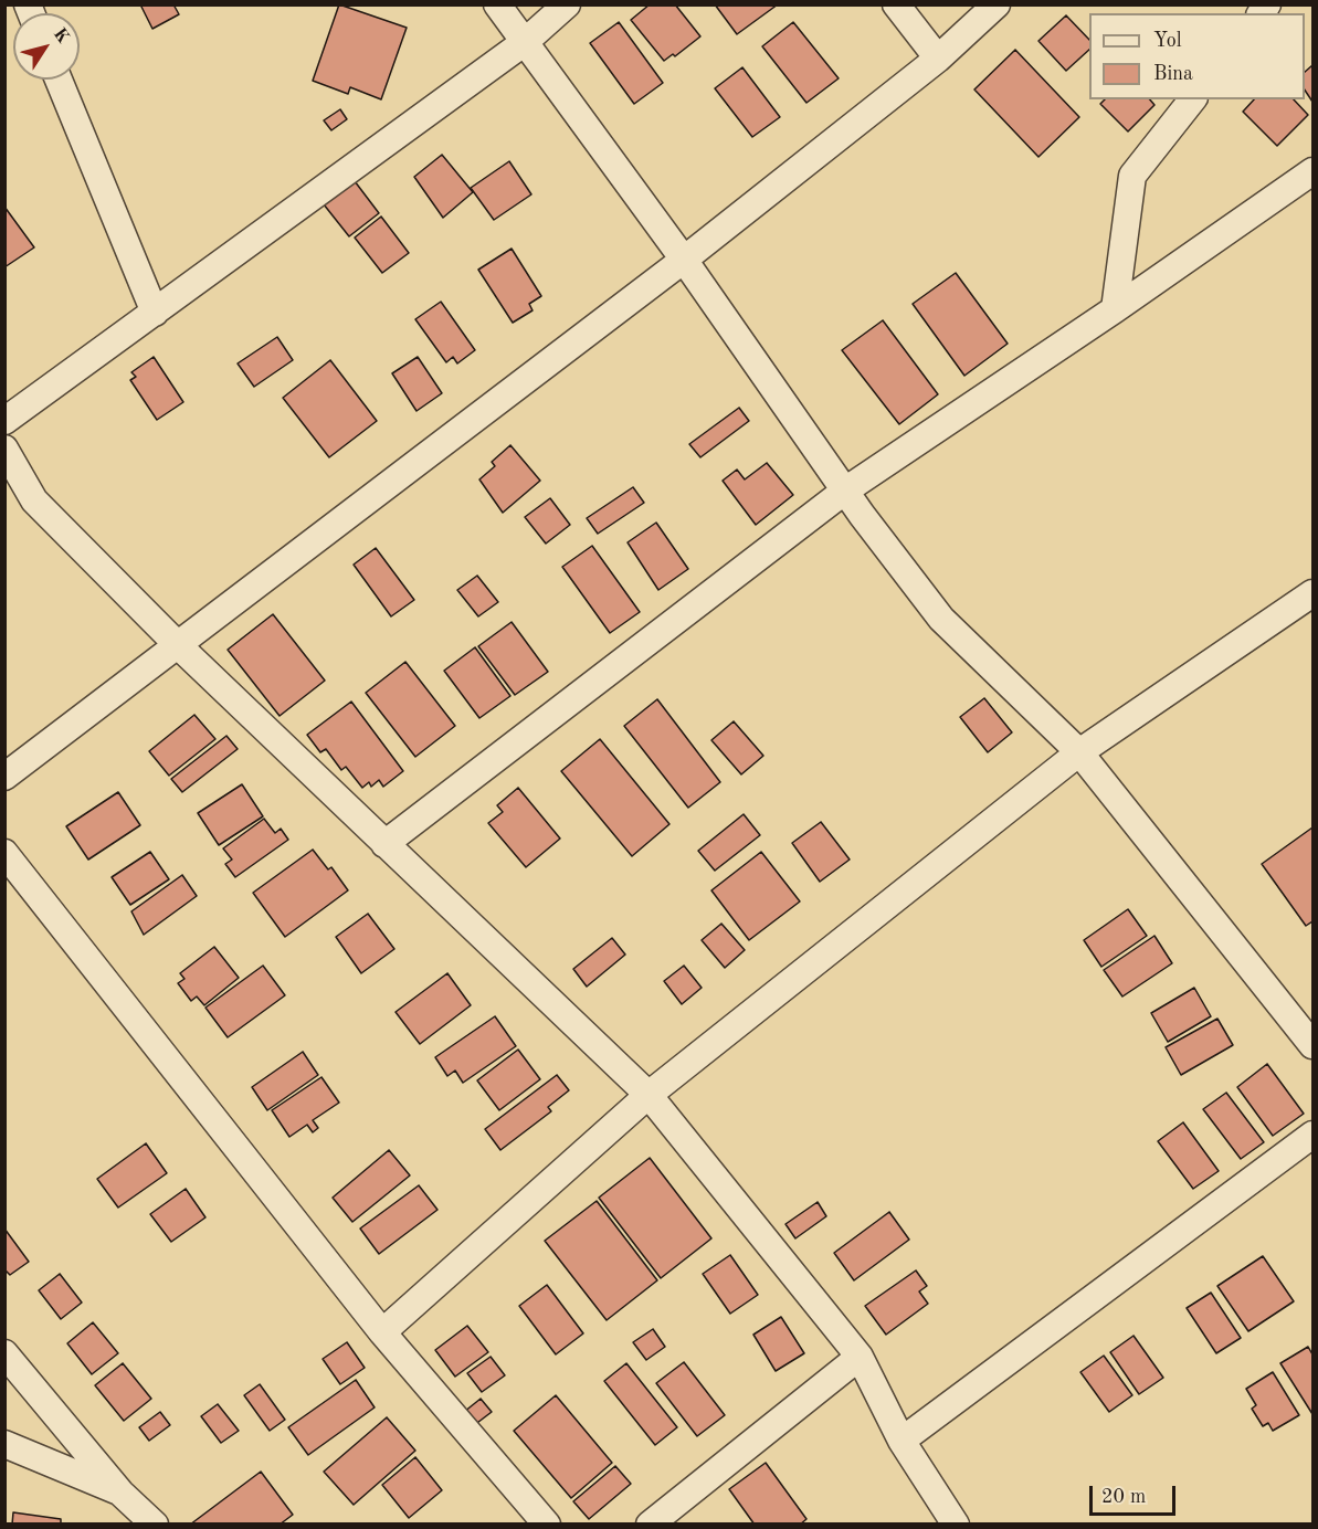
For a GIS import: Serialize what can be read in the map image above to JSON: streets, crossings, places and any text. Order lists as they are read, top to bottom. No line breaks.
{"legend":["Yol","Bina"],"scale_bar":"20 m","north":"top right"}
